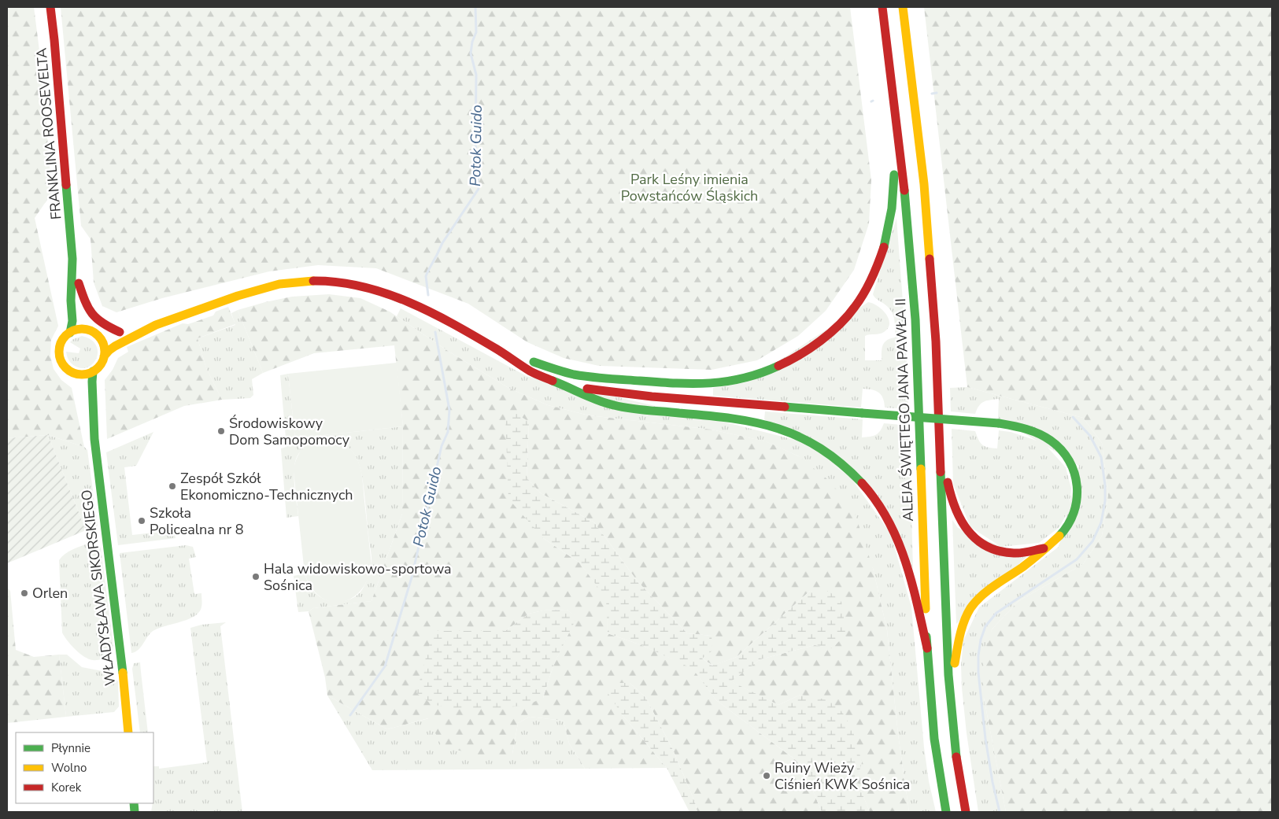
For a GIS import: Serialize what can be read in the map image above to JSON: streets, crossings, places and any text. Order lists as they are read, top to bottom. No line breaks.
{"streets":{"main road":["FRANKLINA ROOSEVELTA","ALEJA ŚWIĘTEGO JANA PAWŁA II","WŁADYSŁAWA SIKORSKIEGO"]},"crossings":[["FRANKLINA ROOSEVELTA","WŁADYSŁAWA SIKORSKIEGO"]],"water":["Potok Guido"],"parks":["Park Leśny imienia Powstańców Śląskich"],"places":["Środowiskowy Dom Samopomocy","Zespół Szkół Ekonomiczno-Technicznych","Szkoła Policealna nr 8","Hala widowiskowo-sportowa Sośnica","Orlen","Ruiny Wieży Ciśnień KWK Sośnica"],"legend":["Płynnie","Wolno","Korek"]}
